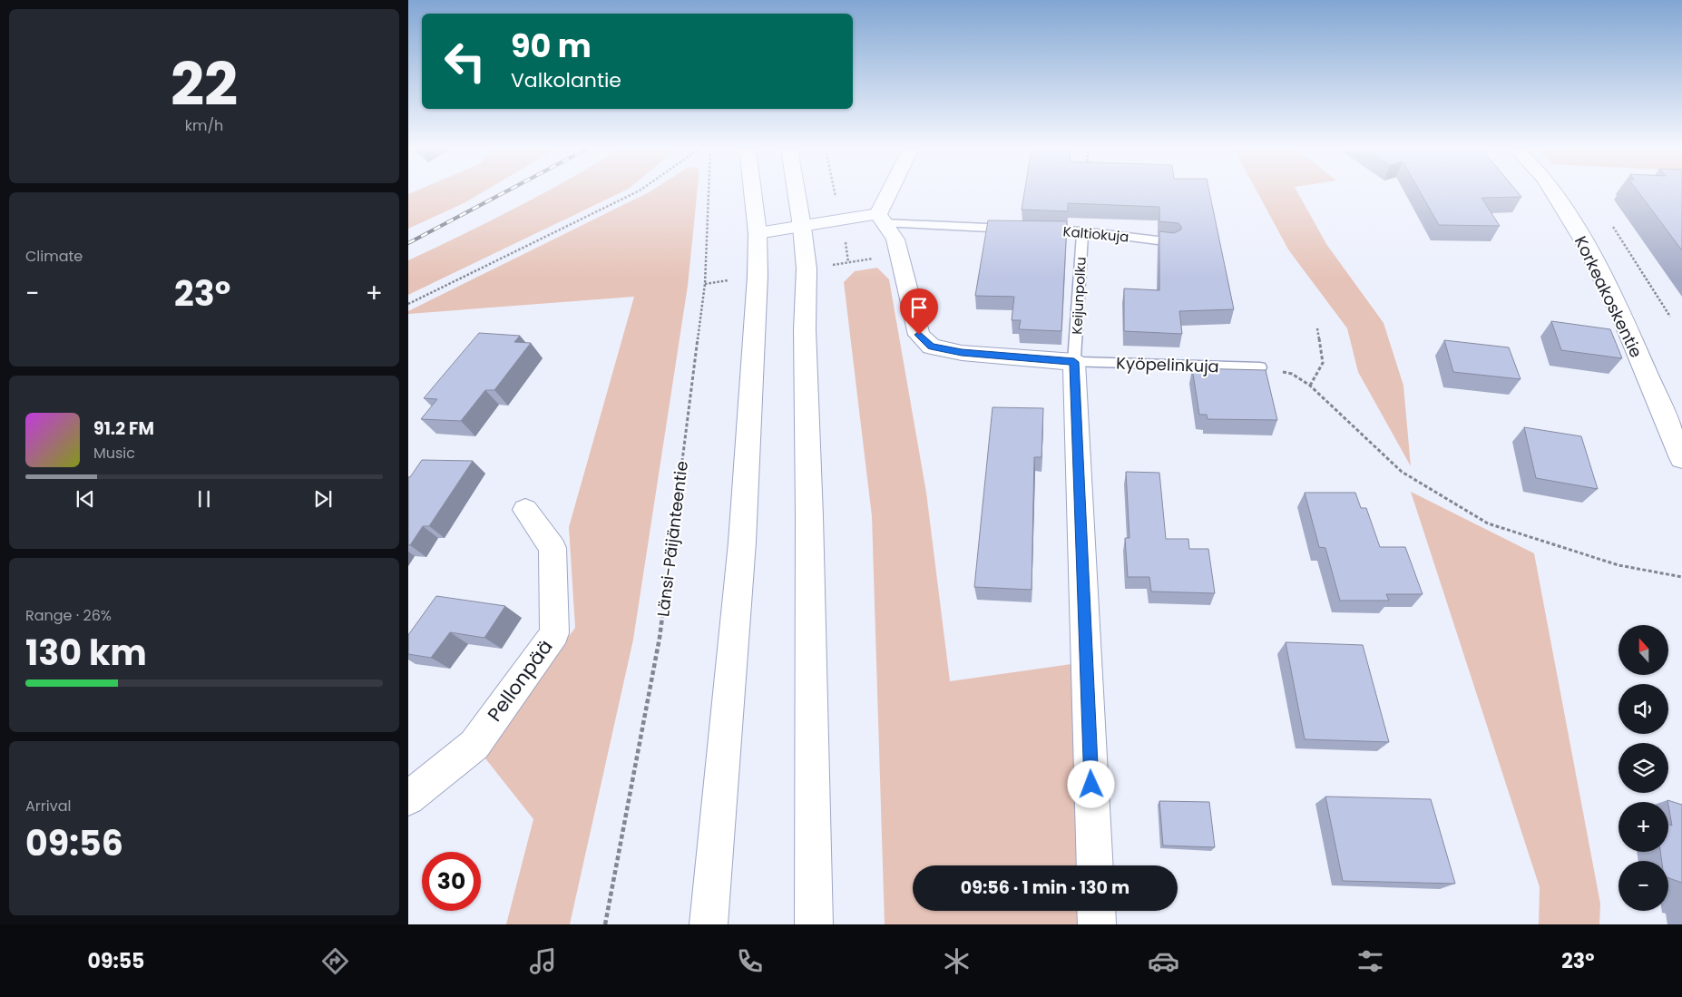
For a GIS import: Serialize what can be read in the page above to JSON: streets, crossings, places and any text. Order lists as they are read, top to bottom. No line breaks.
{"streets":{"street":["Korkeakoskentie","Pellonpää"],"lane":["Kaltiokuja","Keijunpolku","Kyöpelinkuja"],"path":["Länsi-Päijänteentie"]},"crossings":[["Kaltiokuja","Keijunpolku"],["Keijunpolku","Kyöpelinkuja"]],"north":"top","page":{"tile":[["22","km/h"],"Climate",["Range · 26%","130 km"],["Arrival","09:56"]],"turn":["90 m","Valkolantie"],"heat":["−","23°","+"],"song":["91.2 FM","Music"],"map_buttons":["+","−"],"limit":"30","trip":"09:56 · 1 min · 130 m","tabs":["09:55","23°"]}}
